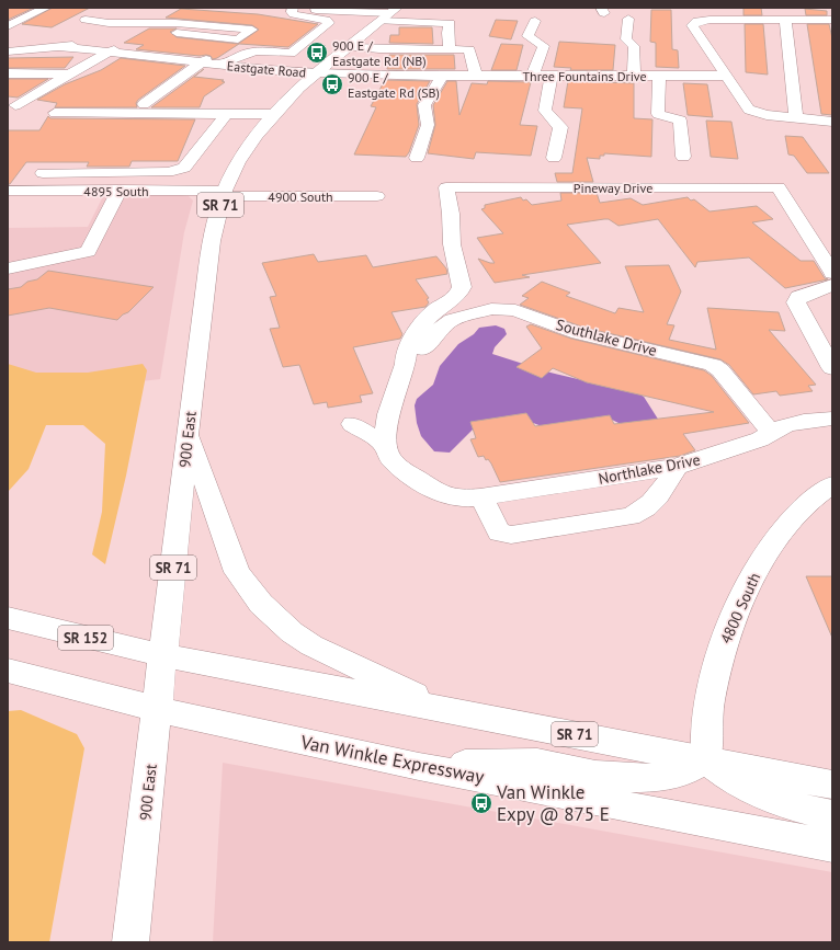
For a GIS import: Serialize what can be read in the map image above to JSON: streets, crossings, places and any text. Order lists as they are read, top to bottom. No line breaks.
{"streets":{"street":["Eastgate Road","Three Fountains Drive","Pineway Drive","4895 South","4900 South","SR 71","Southlake Drive","900 East","Northlake Drive","4800 South","SR 152","Van Winkle Expressway"]},"crossings":[["Eastgate Road","Three Fountains Drive"],["Eastgate Road","900 East"],["Three Fountains Drive","900 East"],["Pineway Drive","Southlake Drive"],["4895 South","4900 South"],["4895 South","900 East"],["4900 South","900 East"],["SR 71","900 East"],["SR 71","4800 South"],["Southlake Drive","Northlake Drive"],["900 East","SR 152"],["900 East","Van Winkle Expressway"]],"places":{"bus stop":["900 E / Eastgate Rd (NB)","900 E / Eastgate Rd (SB)","Van Winkle Expy @ 875 E"]}}
